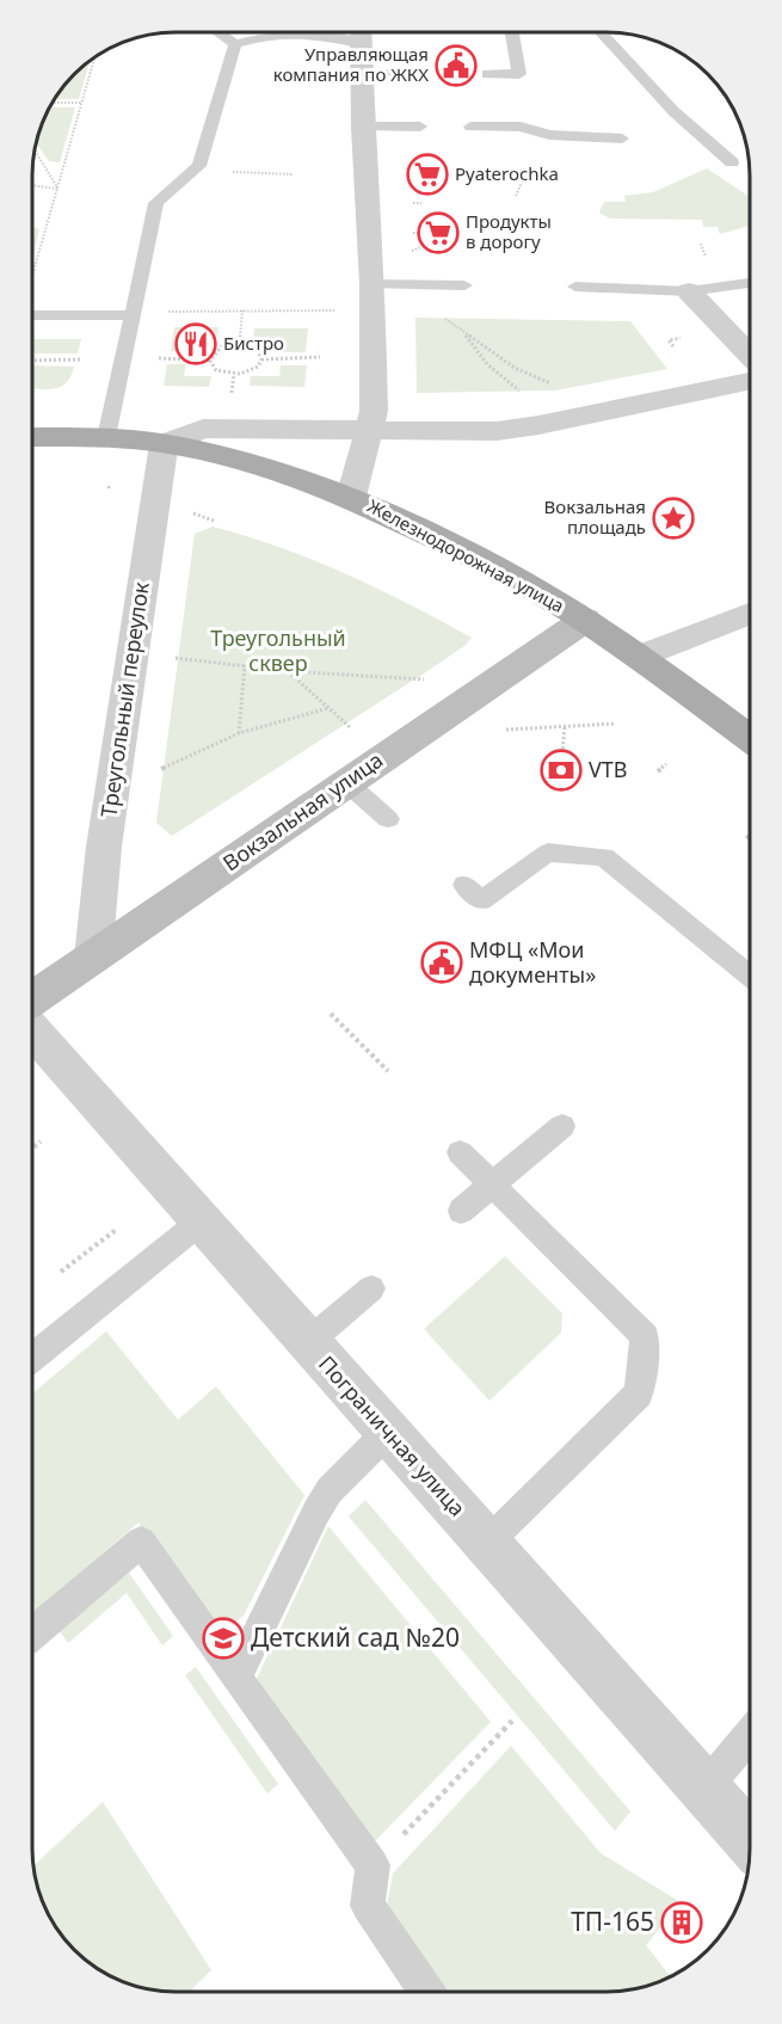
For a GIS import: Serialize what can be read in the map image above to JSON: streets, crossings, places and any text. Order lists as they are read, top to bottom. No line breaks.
{"streets":{"main road":["Железнодорожная улица"],"street":["Треугольный переулок","Вокзальная улица","Пограничная улица"]},"crossings":[["Железнодорожная улица","Вокзальная улица"],["Треугольный переулок","Вокзальная улица"]],"parks":["Треугольный сквер"],"places":{"public building":["Управляющая компания по ЖКХ","МФЦ «Мои документы»"],"supermarket":["Pyaterochka","Продукты в дорогу"],"restaurant":["Бистро"],"place":["Вокзальная площадь"],"bank":["VTB"],"school or university":["Детский сад №20"],"building":["ТП-165"]}}
